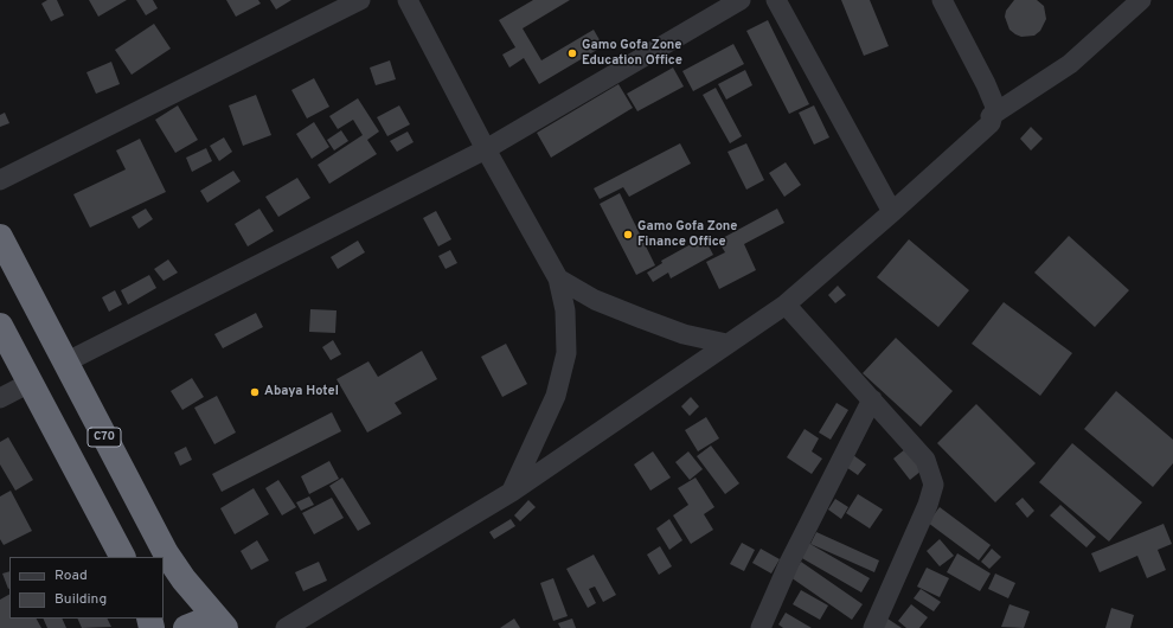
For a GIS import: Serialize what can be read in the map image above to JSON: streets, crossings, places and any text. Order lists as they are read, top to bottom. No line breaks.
{"streets":{"highway":["C70"]},"places":["Gamo Gofa Zone Education Office","Gamo Gofa Zone Finance Office","Abaya Hotel"],"legend":["Road","Building"]}
